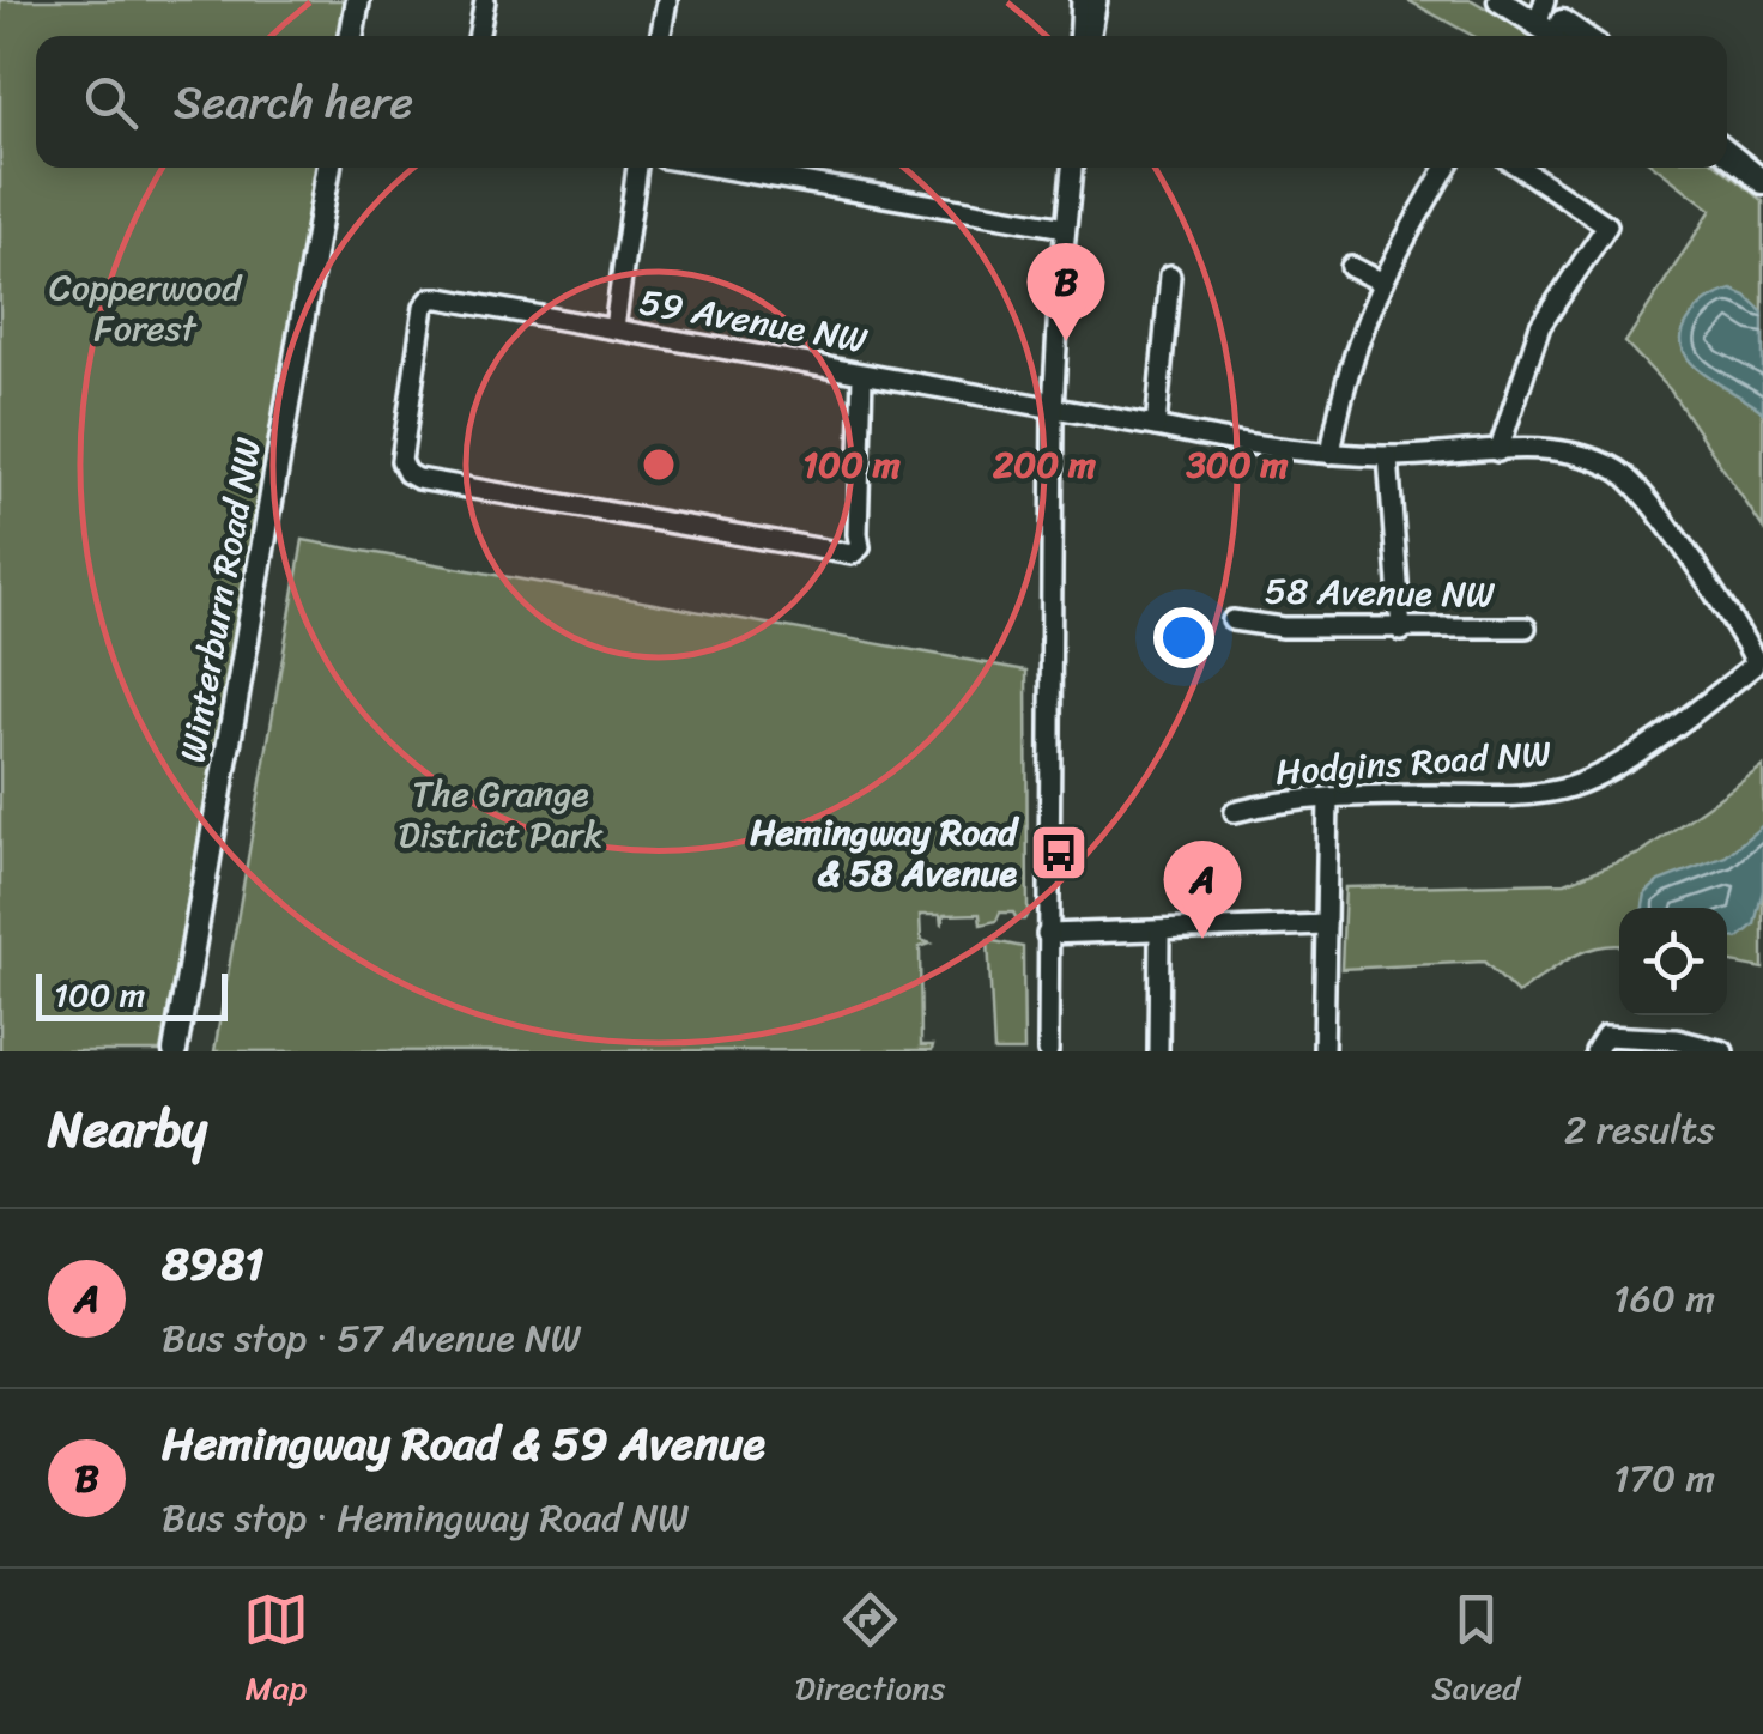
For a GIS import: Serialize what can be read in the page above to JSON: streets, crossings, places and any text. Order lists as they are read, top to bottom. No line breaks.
{"streets":{"main road":["Winterburn Road NW"],"street":["59 Avenue NW","58 Avenue NW","Hodgins Road NW"]},"crossings":[["59 Avenue NW","Hodgins Road NW"]],"parks":["Copperwood Forest","The Grange District Park"],"places":{"bus stop":["Hemingway Road & 58 Avenue"]},"scale_bar":"100 m","page":{"search":"Search here","pins":["B","A"],"scale":"100 m","heading":["Nearby","2 results"],"list":[{"mark":"A","name":"8981","note":"Bus stop · 57 Avenue NW","value":"160 m"},{"mark":"B","name":"Hemingway Road & 59 Avenue","note":"Bus stop · Hemingway Road NW","value":"170 m"}],"nav":["Map","Directions","Saved"]},"rings":["100 m","200 m","300 m"]}
